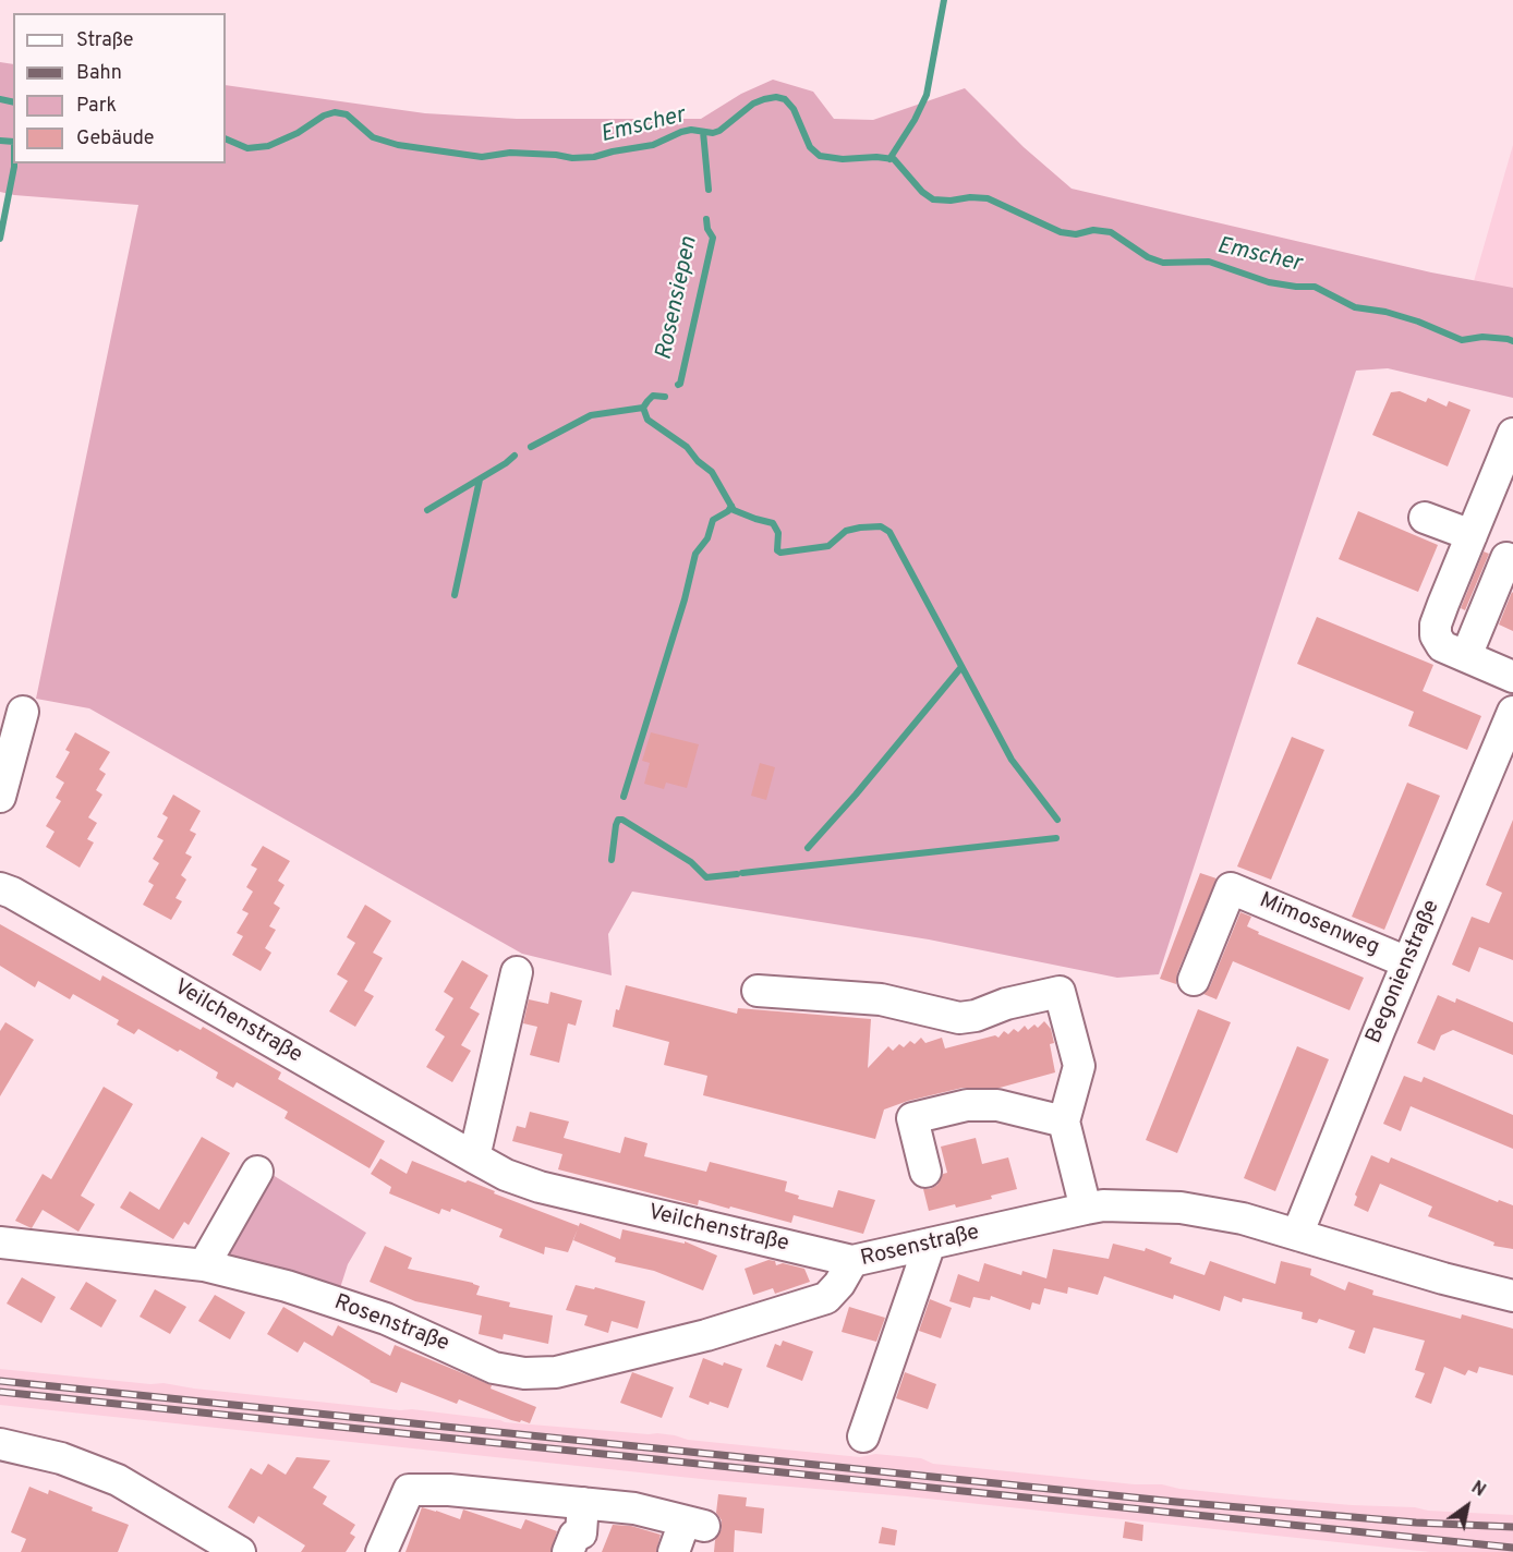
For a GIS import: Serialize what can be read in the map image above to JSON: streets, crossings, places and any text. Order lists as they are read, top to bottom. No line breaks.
{"streets":{"street":["Mimosenweg","Begonienstraße","Veilchenstraße","Rosenstraße"]},"crossings":[["Mimosenweg","Begonienstraße"],["Begonienstraße","Rosenstraße"],["Veilchenstraße","Rosenstraße"]],"water":["Emscher","Rosensiepen"],"legend":["Straße","Bahn","Park","Gebäude"],"north":"top right"}
